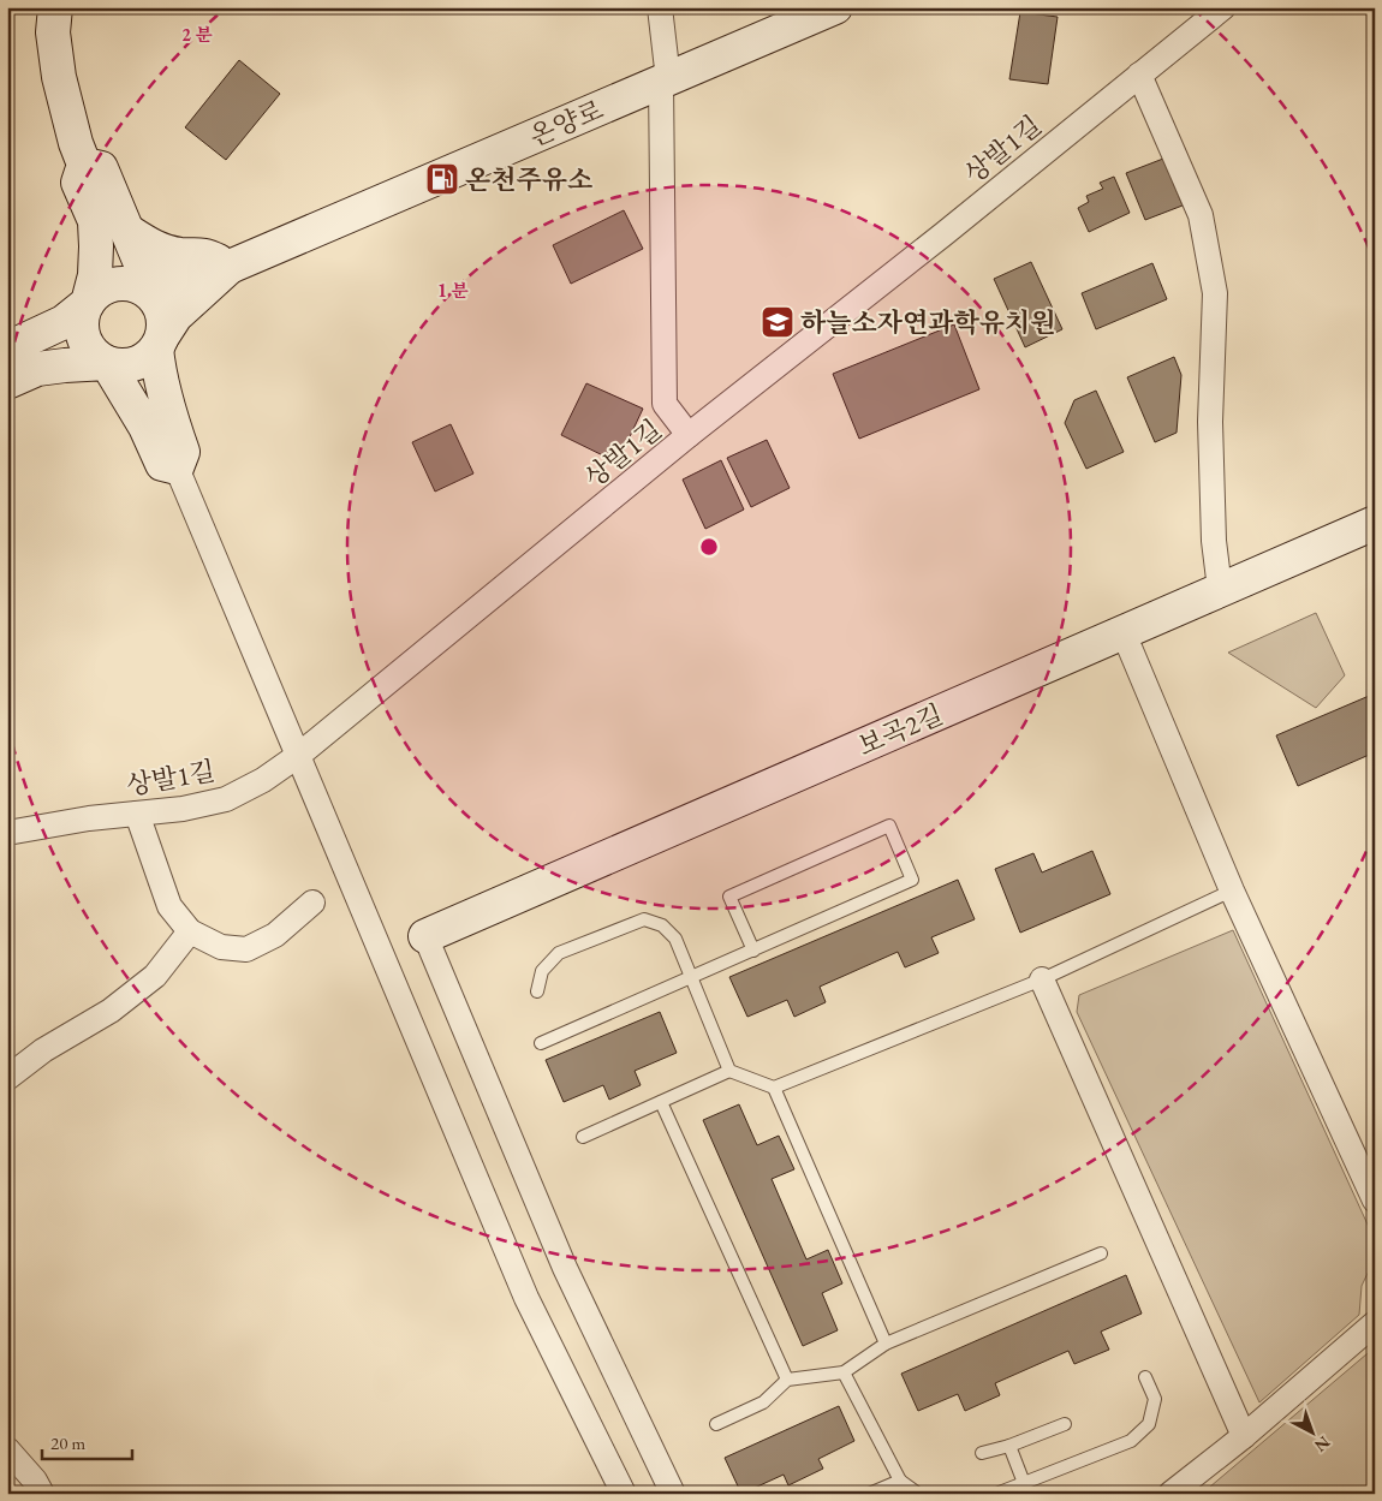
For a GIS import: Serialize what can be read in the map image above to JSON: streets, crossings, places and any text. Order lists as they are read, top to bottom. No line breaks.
{"streets":{"main road":["온양로","보곡2길"],"street":["상발1길"]},"places":{"fuel station":["온천주유소"],"school or university":["하늘소자연과학유치원"]},"scale_bar":"20 m","north":"bottom right","rings":["2 분","1 분"]}
